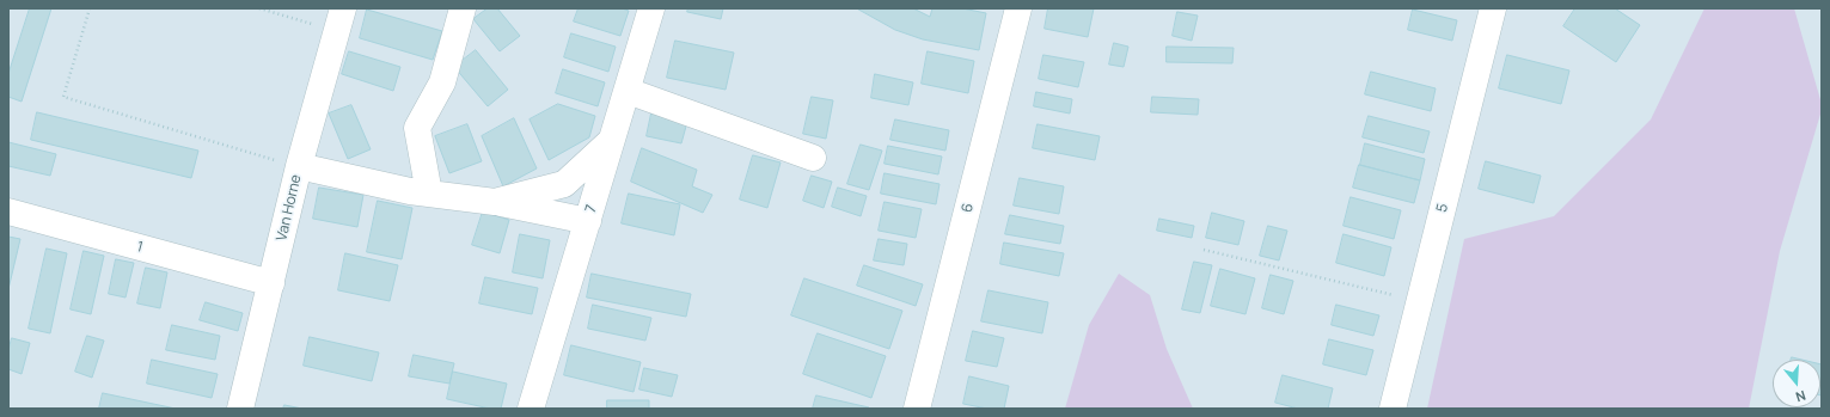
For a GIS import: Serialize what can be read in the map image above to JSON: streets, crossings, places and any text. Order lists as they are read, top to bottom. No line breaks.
{"streets":{"street":["Van Horne","6","5","7","1"]},"crossings":[["Van Horne","1"]],"north":"bottom"}
